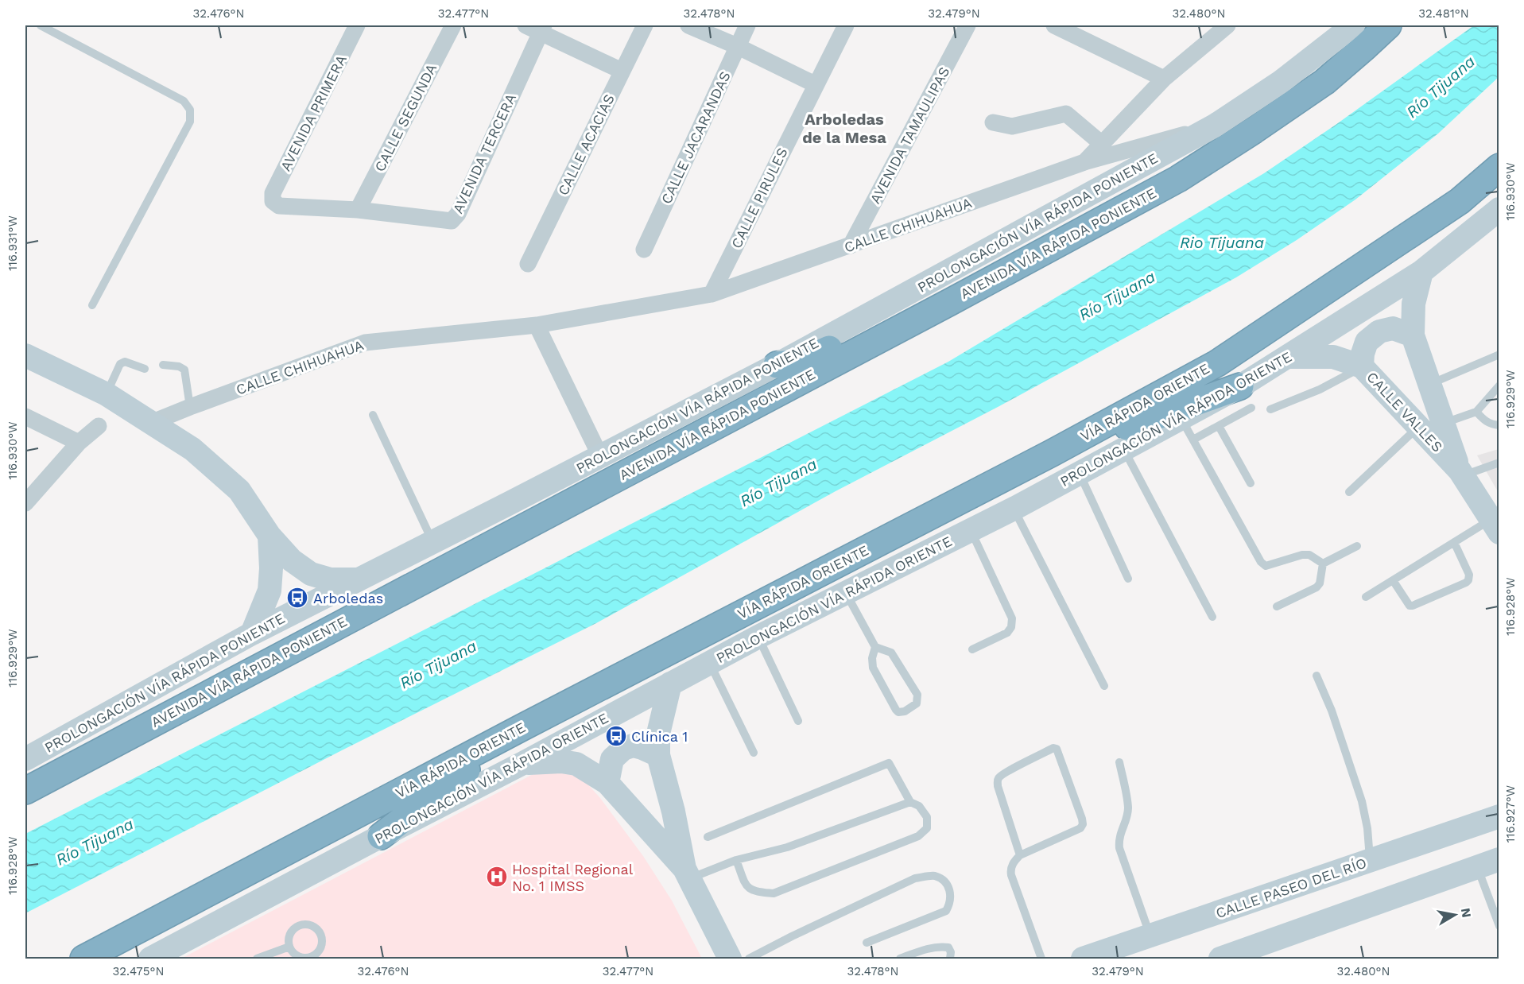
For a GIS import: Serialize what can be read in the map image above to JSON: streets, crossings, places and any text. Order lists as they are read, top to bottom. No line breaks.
{"streets":{"highway":["AVENIDA VÍA RÁPIDA PONIENTE","VÍA RÁPIDA ORIENTE"],"main road":["PROLONGACIÓN VÍA RÁPIDA PONIENTE","CALLE VALLES","PROLONGACIÓN VÍA RÁPIDA ORIENTE","CALLE PASEO DEL RÍO"],"street":["AVENIDA PRIMERA","CALLE SEGUNDA","AVENIDA TAMAULIPAS","CALLE JACARANDAS","CALLE ACACIAS","AVENIDA TERCERA","CALLE PIRULES","CALLE CHIHUAHUA"]},"crossings":[["AVENIDA PRIMERA","AVENIDA TERCERA"],["CALLE SEGUNDA","AVENIDA TERCERA"],["AVENIDA TAMAULIPAS","CALLE CHIHUAHUA"],["CALLE PIRULES","CALLE CHIHUAHUA"],["CALLE VALLES","PROLONGACIÓN VÍA RÁPIDA ORIENTE"]],"districts":["Arboledas de la Mesa"],"water":["Río Tijuana","Rio Tijuana"],"places":{"bus stop":["Arboledas","Clínica 1"],"hospital":["Hospital Regional No. 1 IMSS"]},"north":"right","coordinates":["32.476°N","32.477°N","32.478°N","32.479°N","32.480°N","32.481°N","116.930°W","116.931°W","116.929°W","116.928°W","116.927°W","32.475°N"]}
